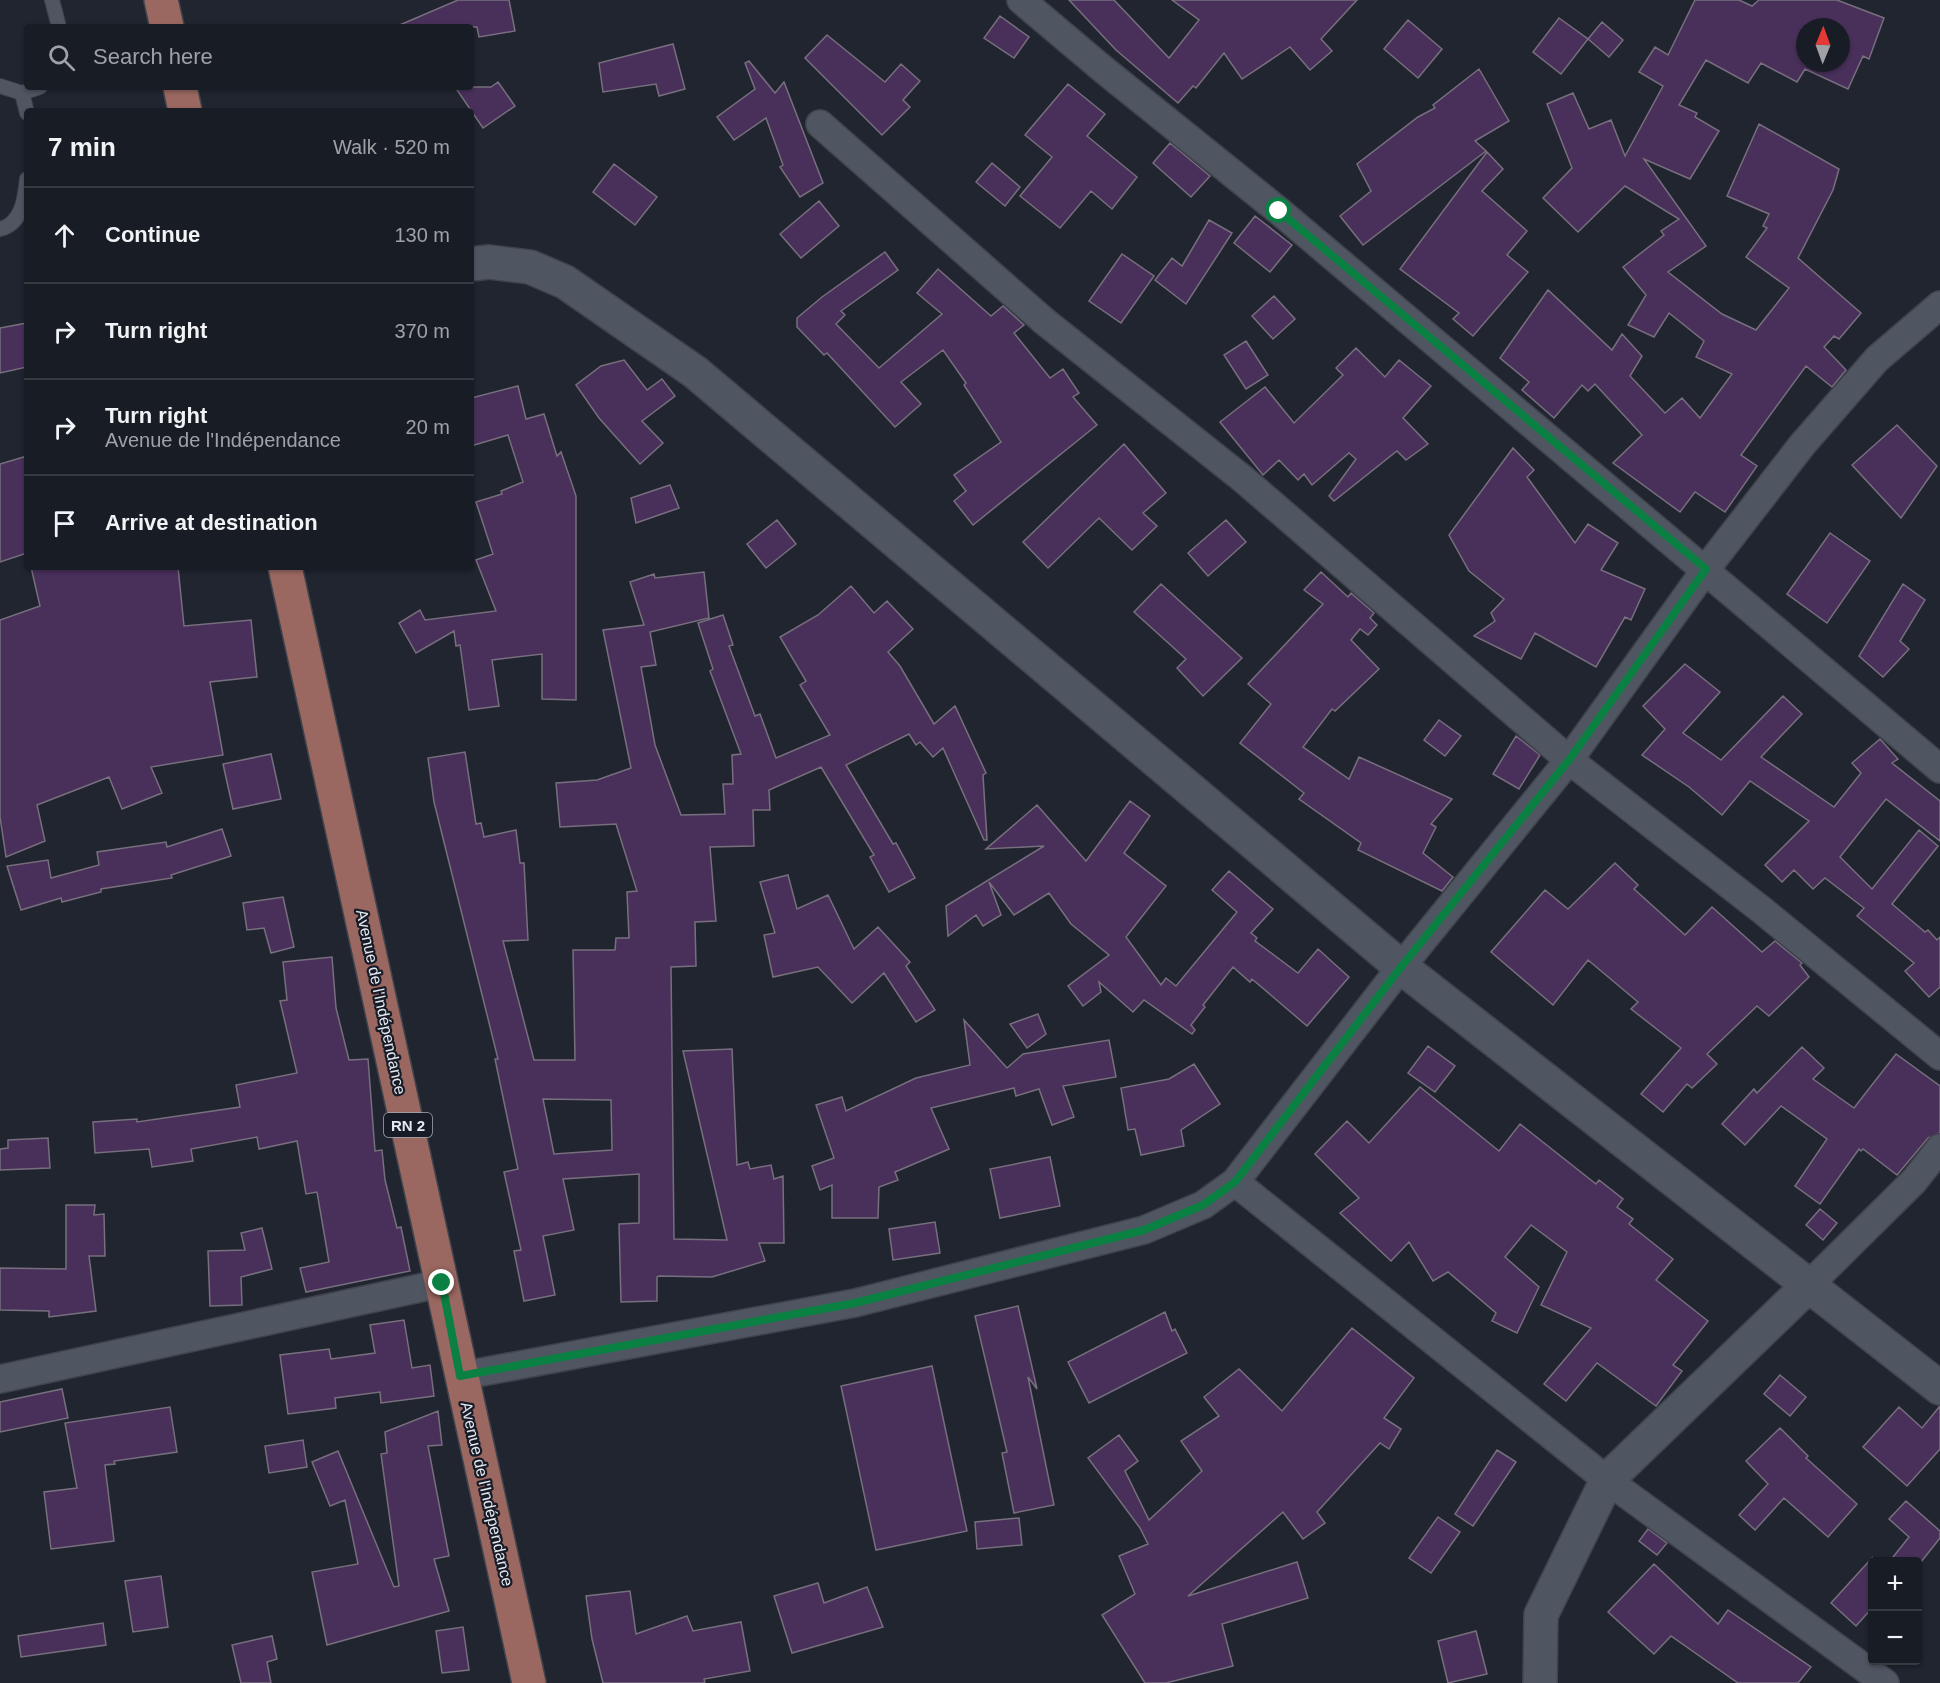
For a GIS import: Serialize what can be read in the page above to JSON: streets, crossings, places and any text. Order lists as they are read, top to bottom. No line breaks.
{"streets":{"main road":["Avenue de l'Indépendance","RN 2"]},"north":"top","page":{"search":"Search here","heading":["7 min","Walk · 520 m"],"list":[["Continue","130 m"],["Turn right","370 m"],["Turn right","Avenue de l'Indépendance","20 m"],"Arrive at destination"],"map_buttons":["+","−"]}}
